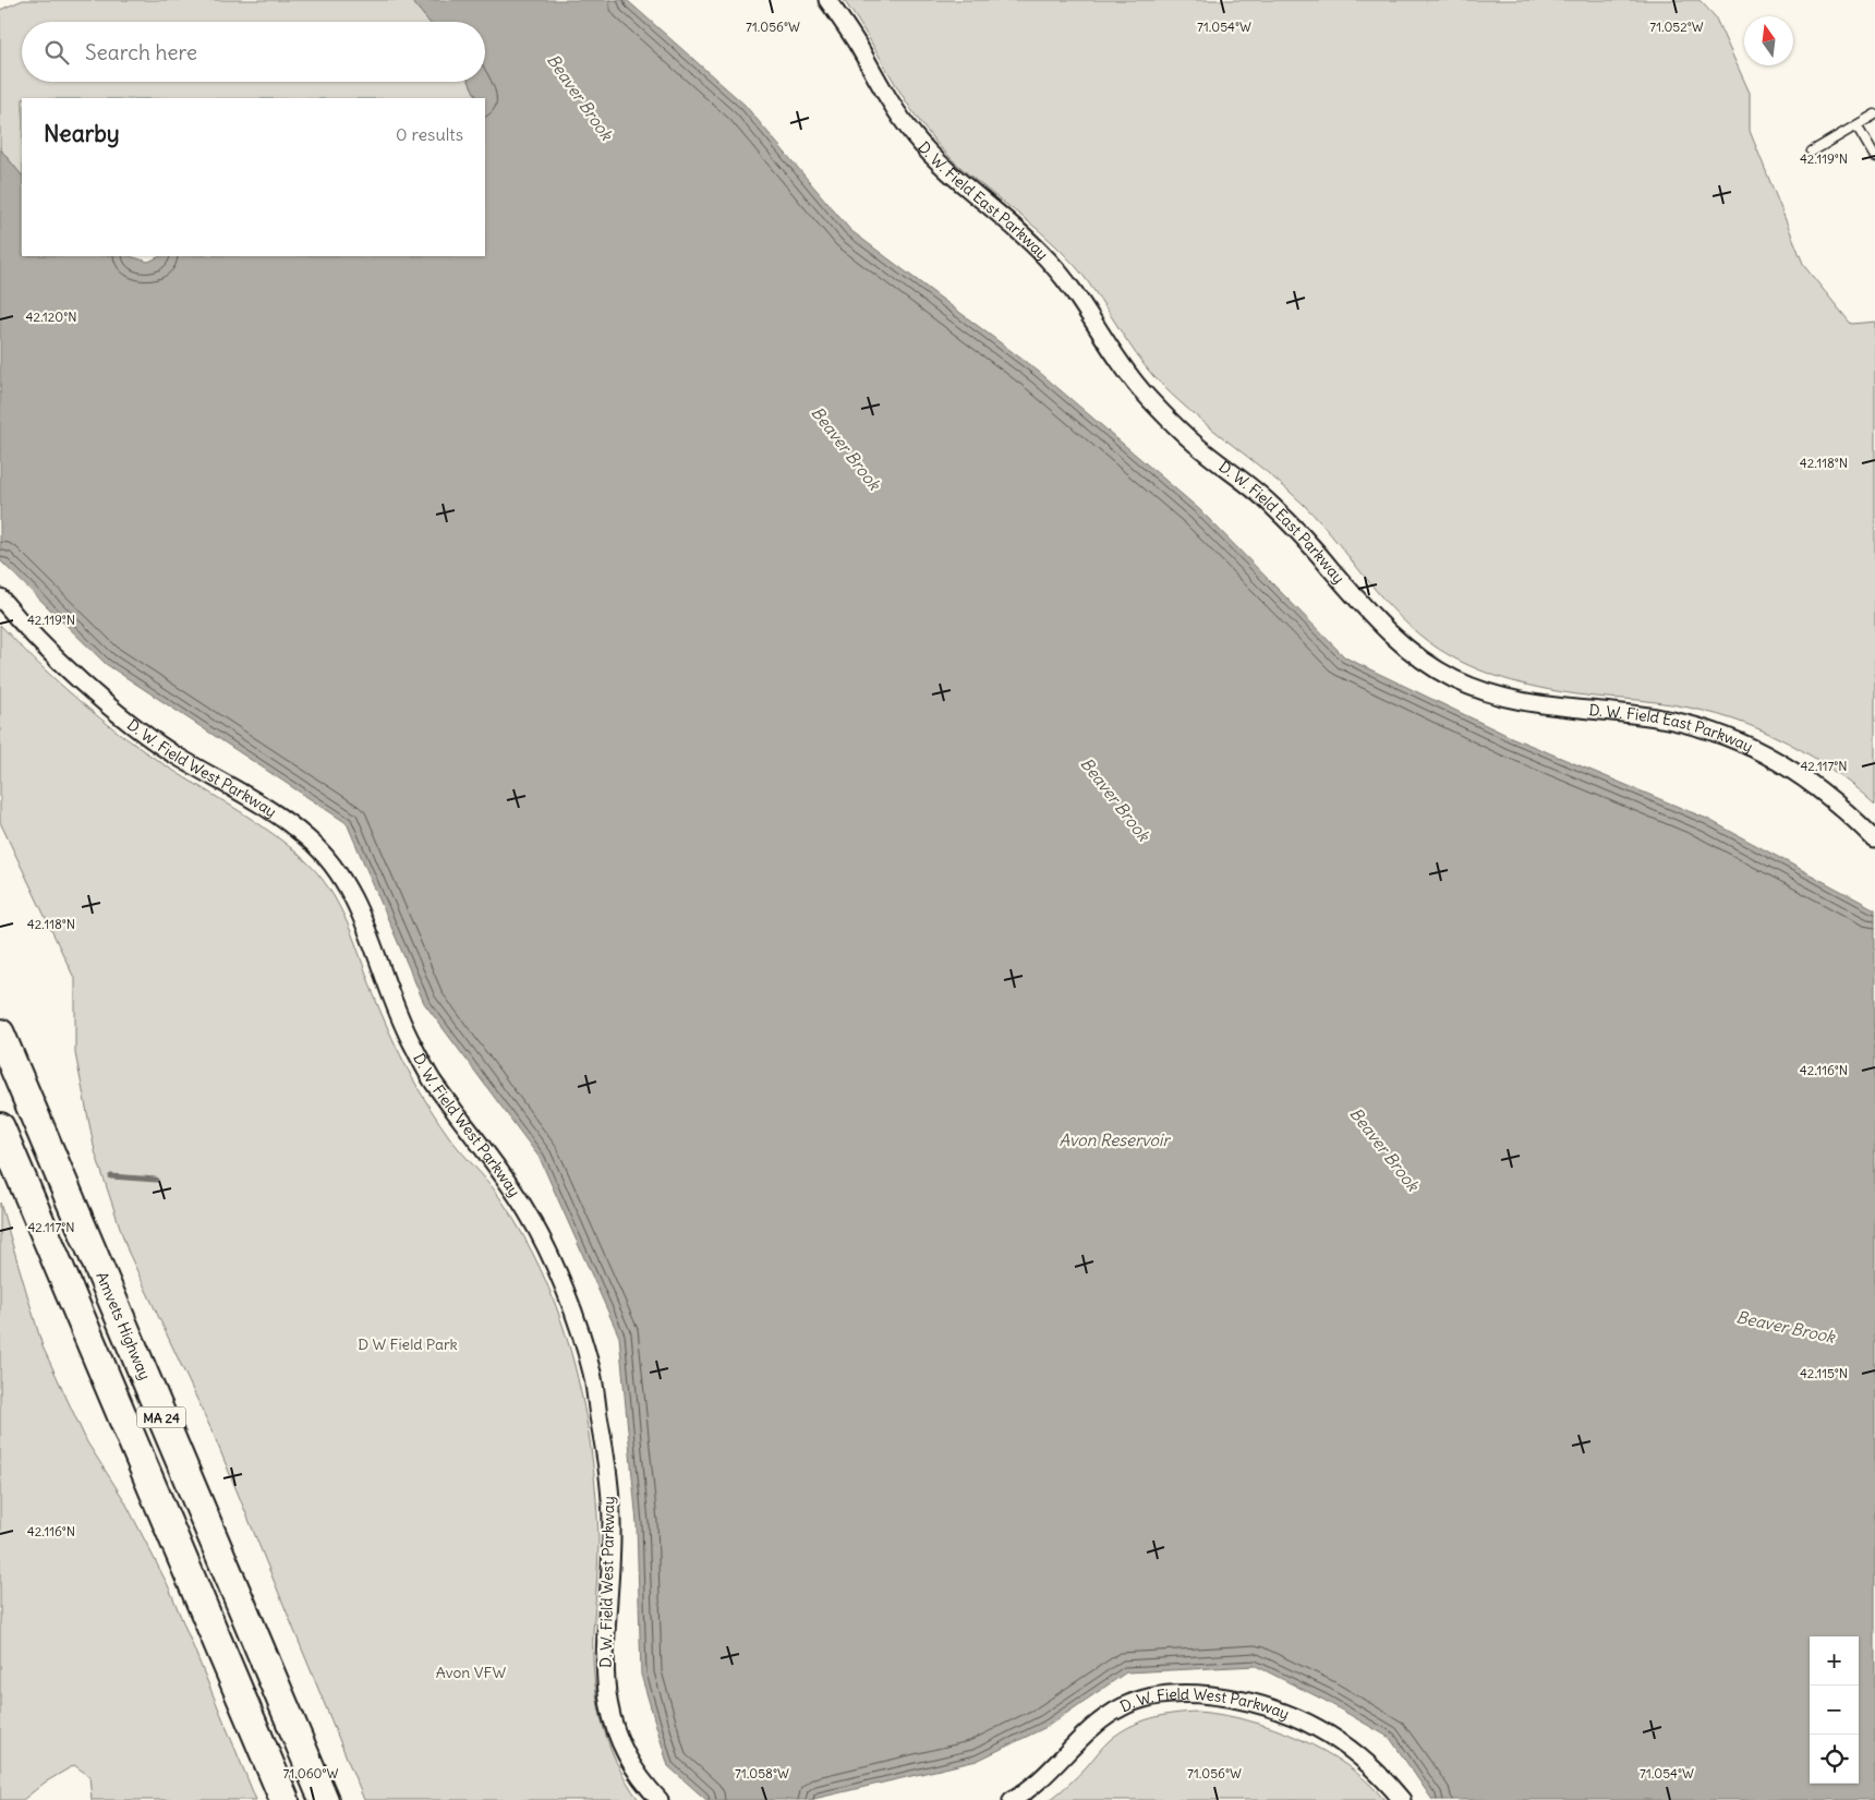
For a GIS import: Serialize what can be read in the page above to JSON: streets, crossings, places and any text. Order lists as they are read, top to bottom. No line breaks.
{"streets":{"highway":["Amvets Highway","MA 24"],"street":["D. W. Field East Parkway","D. W. Field West Parkway"]},"water":["Beaver Brook","Avon Reservoir"],"parks":["D W Field Park","Avon VFW"],"north":"top","page":{"search":"Search here","heading":["Nearby","0 results"],"map_buttons":["+","−"]},"coordinates":["71.054°W","71.056°W","71.052°W","42.119°N","42.120°N","42.118°N","42.117°N","42.116°N","42.115°N","71.060°W","71.058°W"]}
